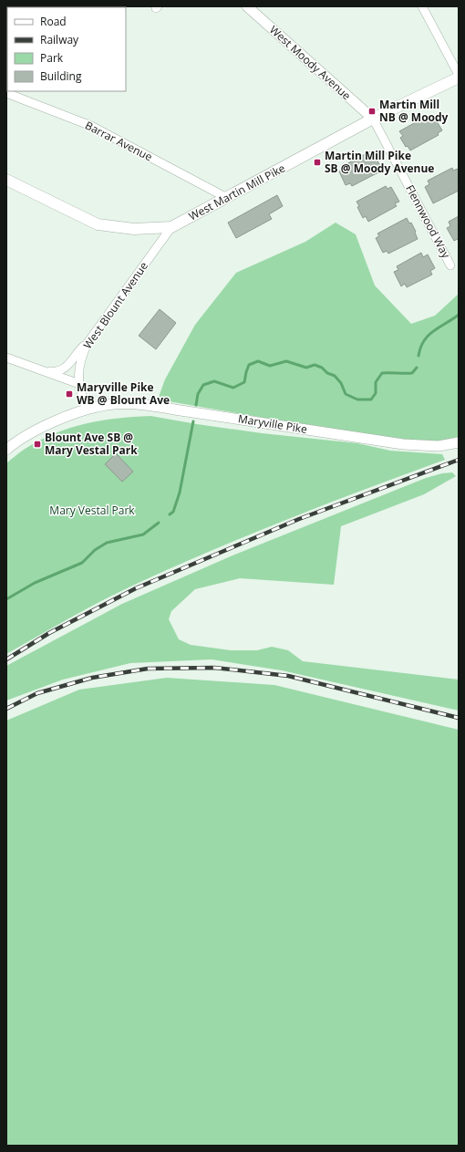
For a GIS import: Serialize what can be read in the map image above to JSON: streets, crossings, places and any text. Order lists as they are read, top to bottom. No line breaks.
{"streets":{"main road":["West Martin Mill Pike"],"street":["West Moody Avenue","Barrar Avenue","Flennwood Way","West Blount Avenue","Maryville Pike"]},"crossings":[["West Moody Avenue","West Martin Mill Pike"],["West Moody Avenue","Flennwood Way"],["Barrar Avenue","West Martin Mill Pike"],["West Martin Mill Pike","Flennwood Way"],["West Martin Mill Pike","West Blount Avenue"],["West Blount Avenue","Maryville Pike"]],"parks":["Mary Vestal Park"],"places":{"transit":["Martin Mill NB @ Moody","Martin Mill Pike SB @ Moody Avenue","Maryville Pike WB @ Blount Ave","Blount Ave SB @ Mary Vestal Park"]},"legend":["Road","Railway","Park","Building"]}
